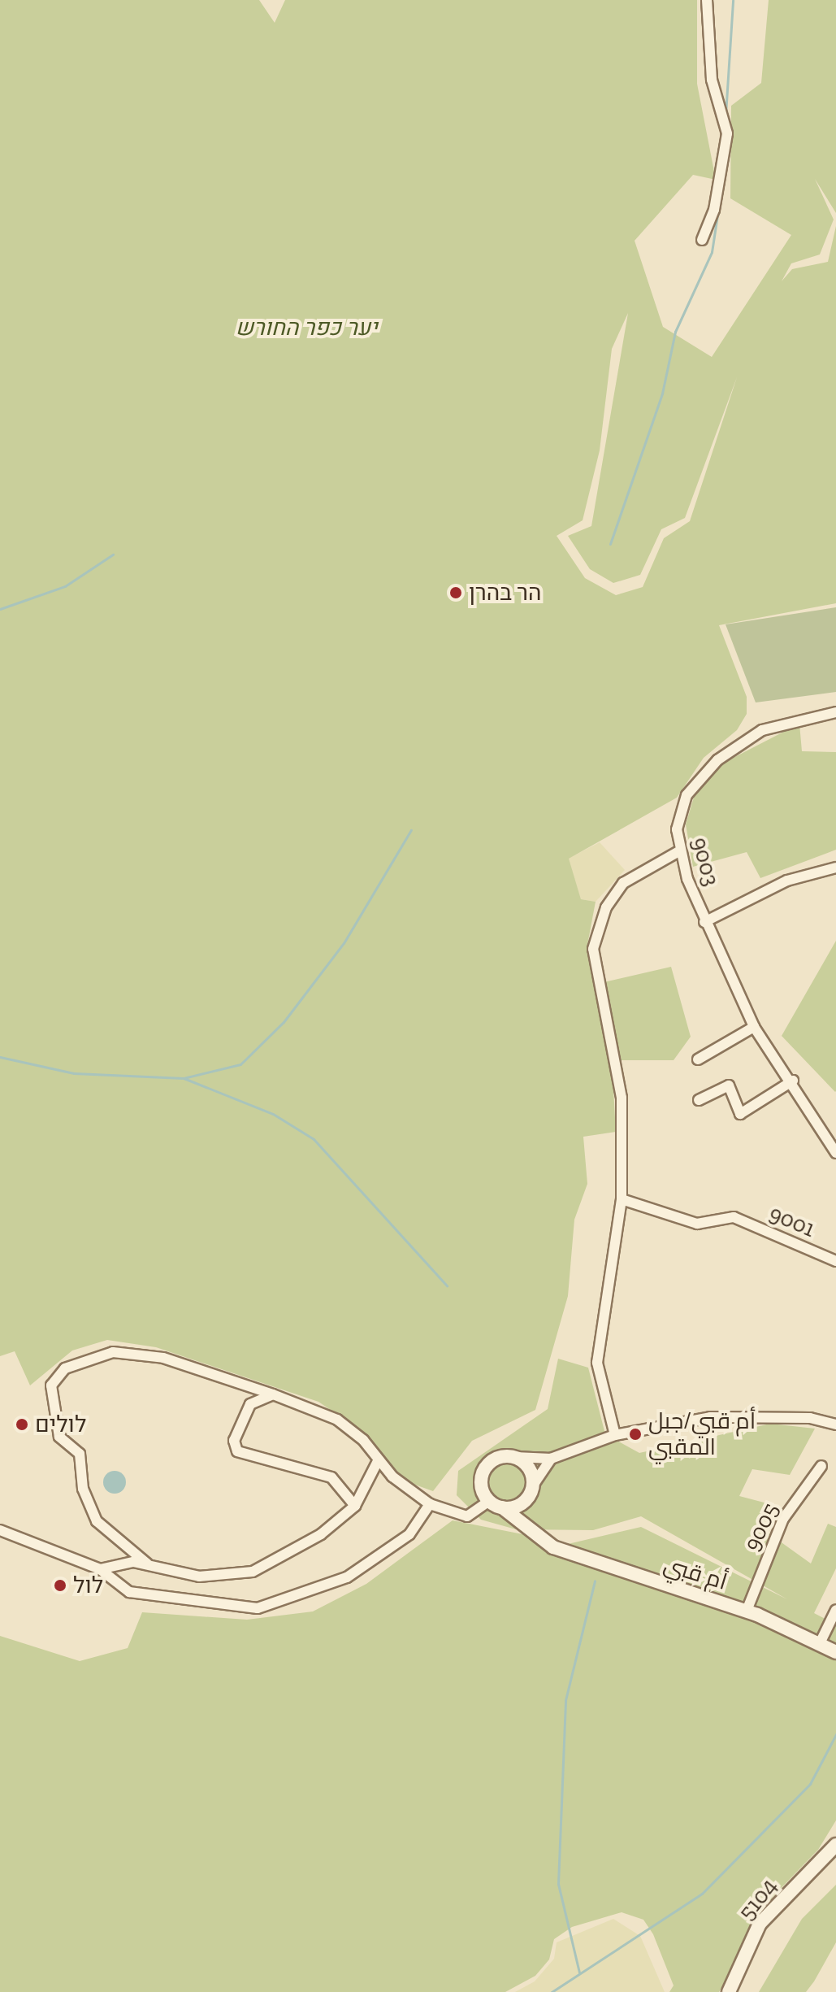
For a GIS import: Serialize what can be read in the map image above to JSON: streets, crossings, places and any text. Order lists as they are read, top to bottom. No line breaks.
{"streets":{"street":["9003","9001","9005","أم قبي","5104"]},"crossings":[["9005","أم قبي"]],"parks":["יער כפר החורש"],"places":["הר בהרן","לולים","أم قبي/جبل المقبي","לול"]}
